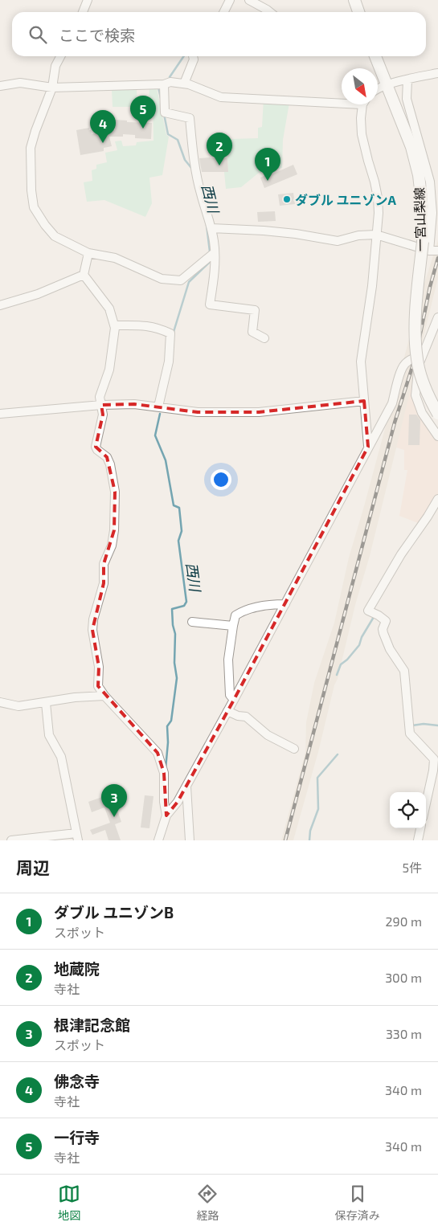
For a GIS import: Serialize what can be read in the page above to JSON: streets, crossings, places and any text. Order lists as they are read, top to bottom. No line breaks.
{"streets":{"main road":["一宮山梨線"]},"water":["西川"],"places":["ダブル ユニゾンA"],"north":"bottom right","page":{"search":"ここで検索","pins":["5","4","2","1","3"],"heading":["周辺","5件"],"list":[{"mark":"1","name":"ダブル ユニゾンB","note":"スポット","value":"290 m"},{"mark":"2","name":"地蔵院","note":"寺社","value":"300 m"},{"mark":"3","name":"根津記念館","note":"スポット","value":"330 m"},{"mark":"4","name":"佛念寺","note":"寺社","value":"340 m"},{"mark":"5","name":"一行寺","note":"寺社","value":"340 m"}],"nav":["地図","経路","保存済み"]}}
